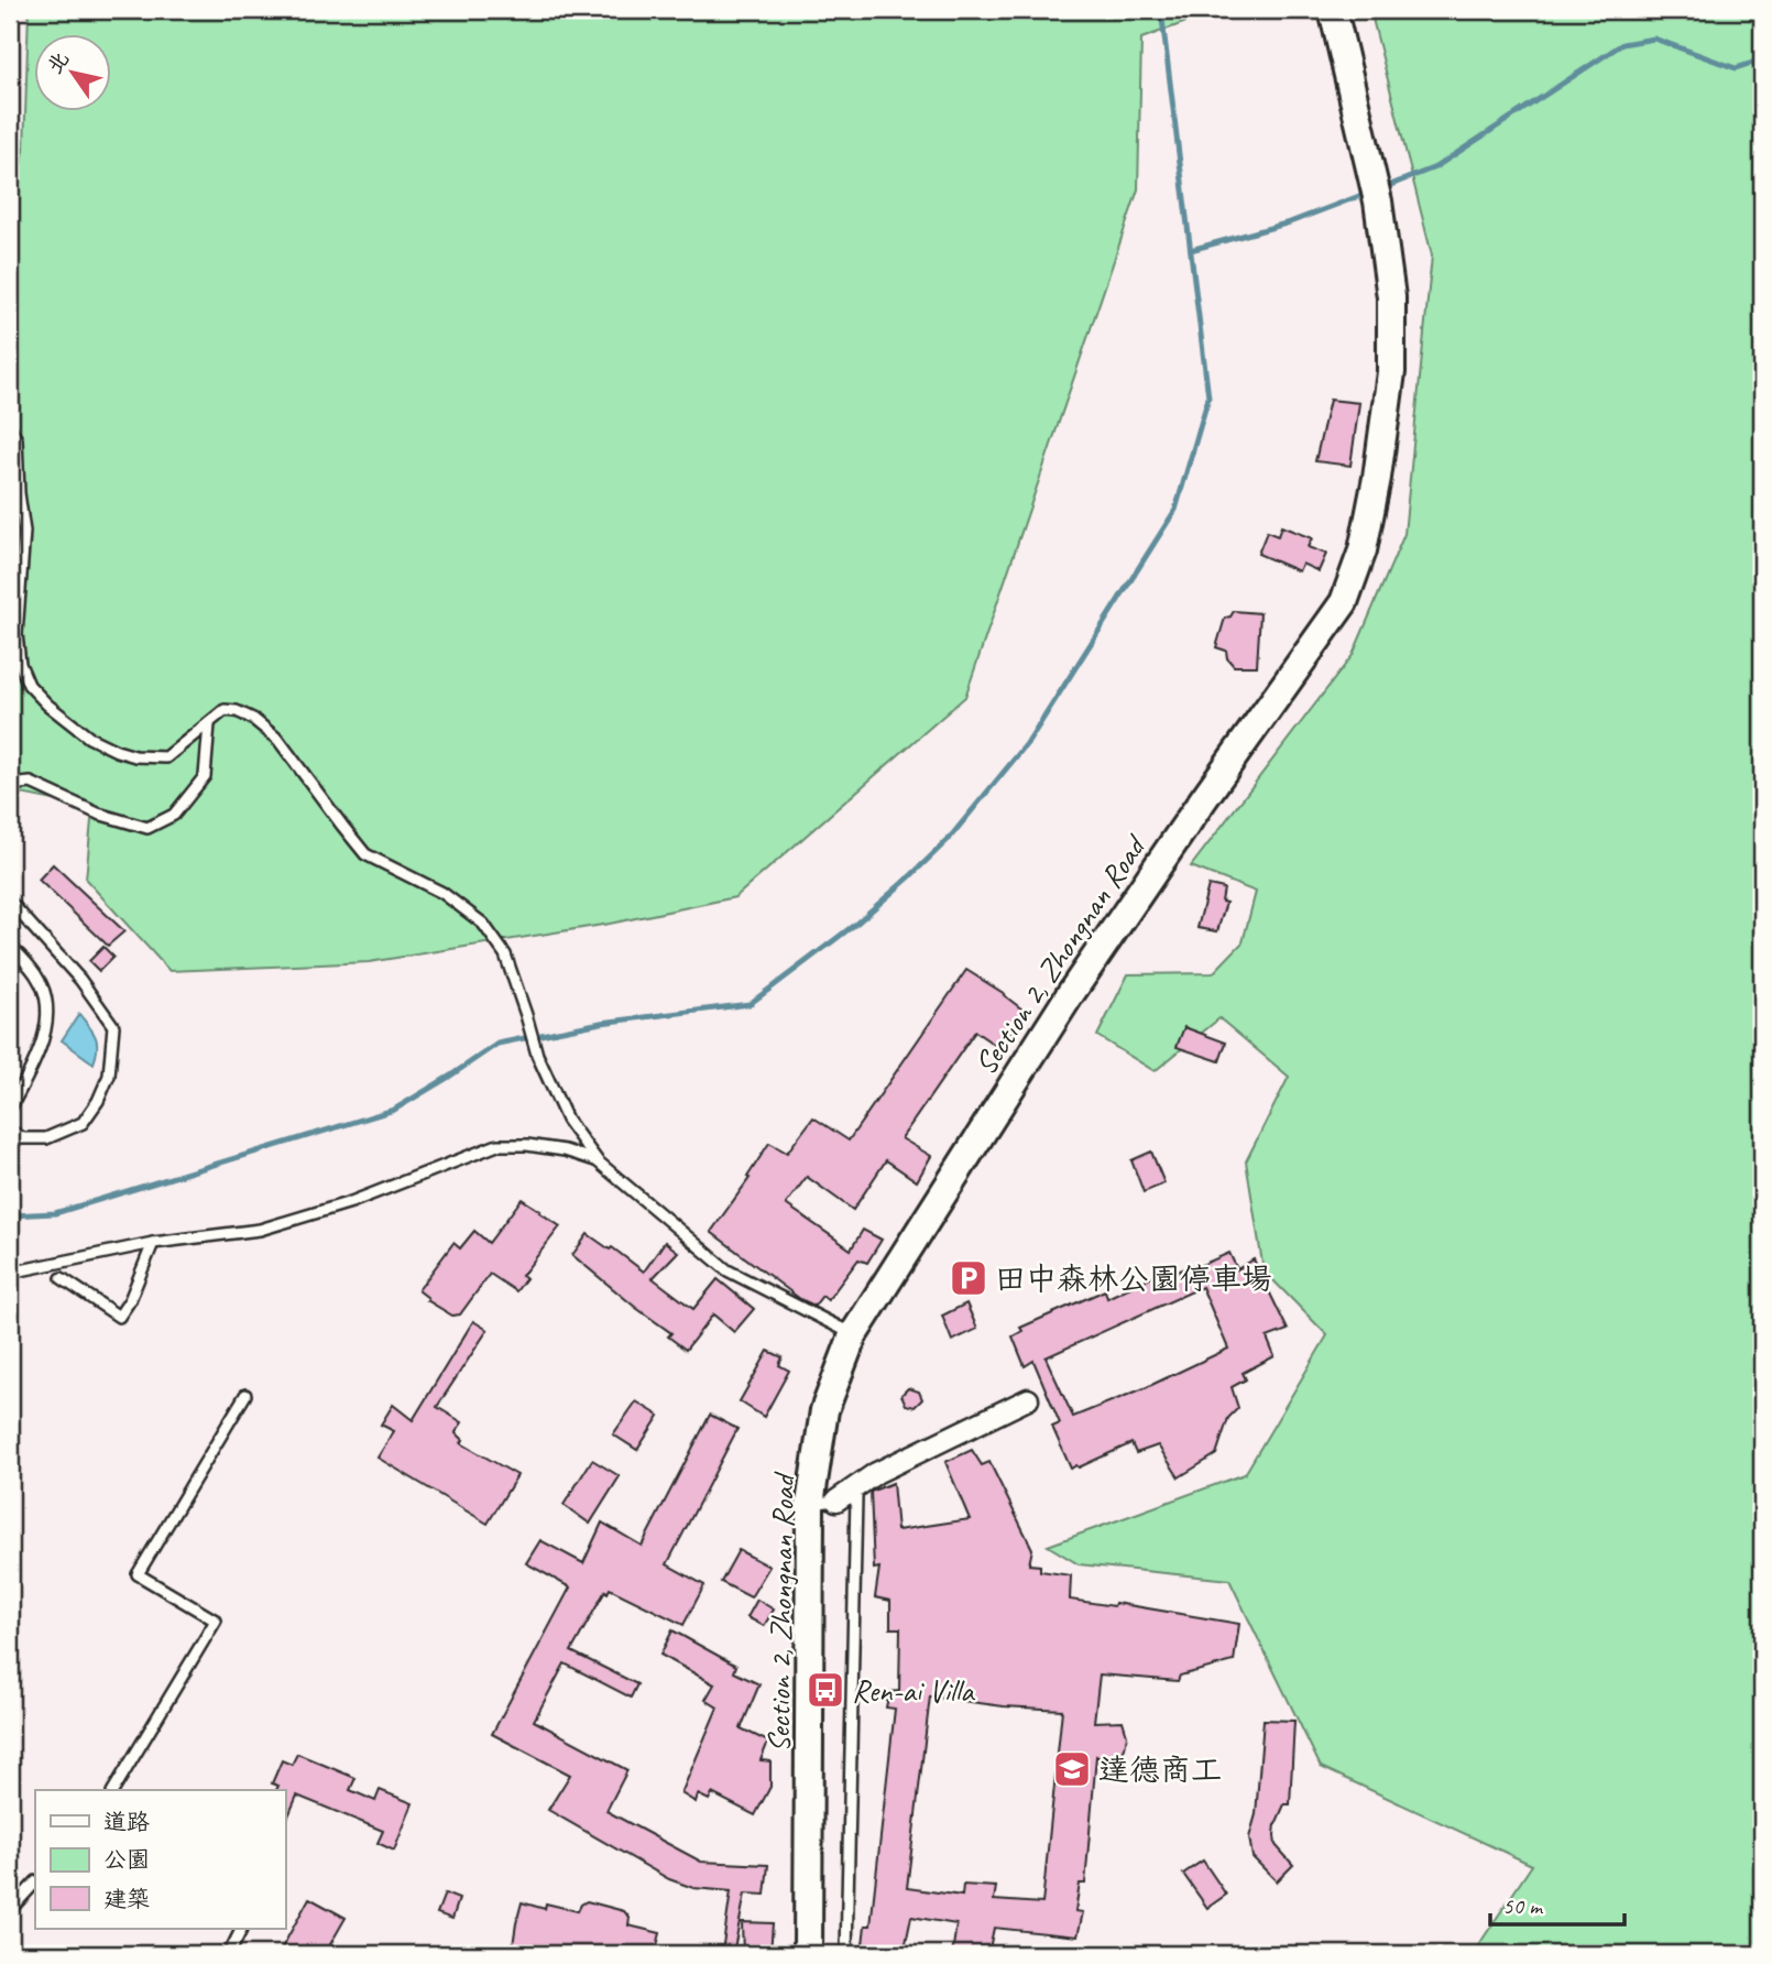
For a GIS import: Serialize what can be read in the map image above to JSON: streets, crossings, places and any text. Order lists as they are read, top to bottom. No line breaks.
{"streets":{"main road":["Section 2, Zhongnan Road"]},"places":{"parking":["田中森林公園停車場"],"bus stop":["Ren-ai Villa"],"school or university":["達德商工"]},"legend":["道路","公園","建築"],"scale_bar":"50 m","north":"top left"}
